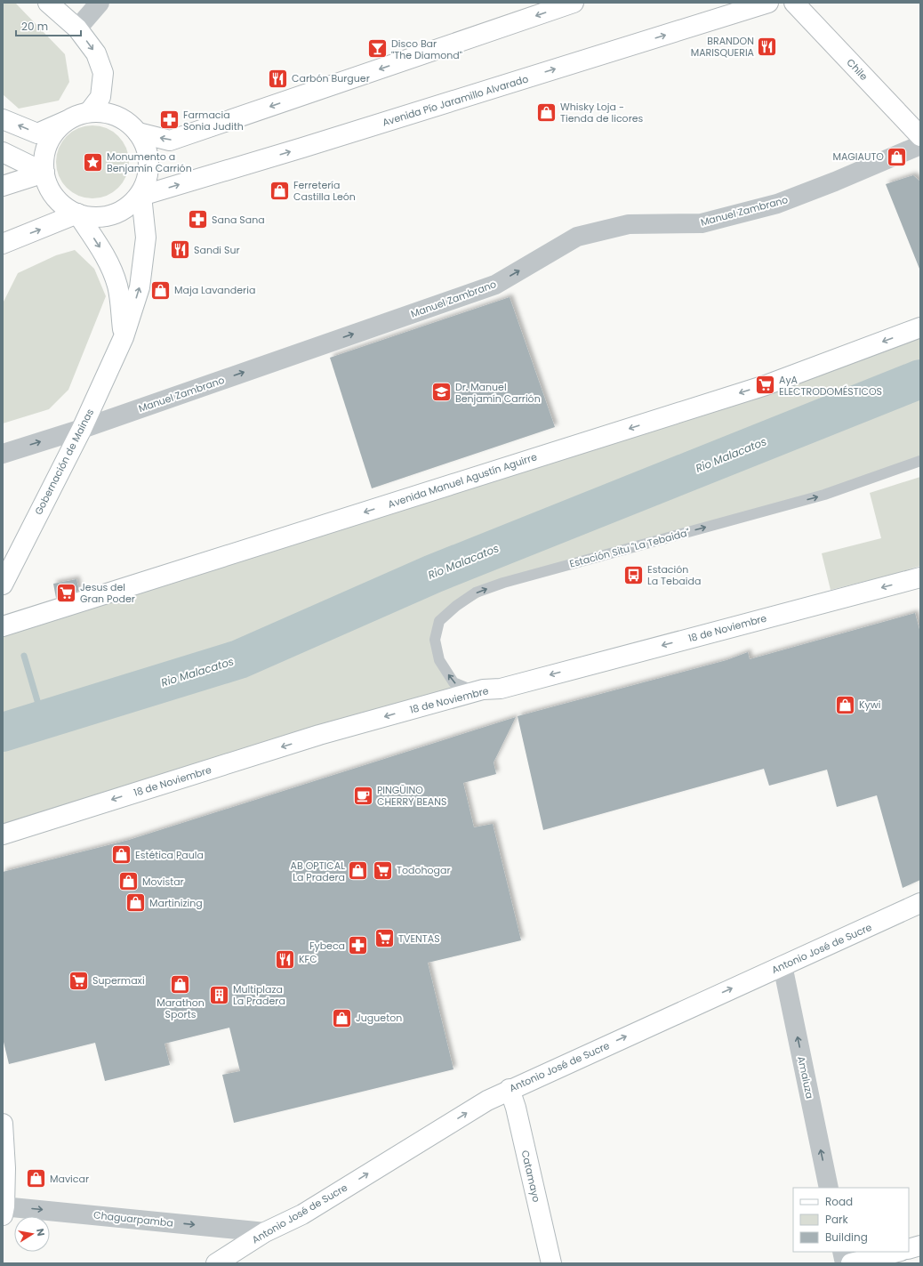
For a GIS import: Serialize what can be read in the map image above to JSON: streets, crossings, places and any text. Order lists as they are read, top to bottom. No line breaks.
{"streets":{"main road":["Chile","Avenida Pío Jaramillo Alvarado","Gobernación de Mainas","Avenida Manuel Agustín Aguirre","18 de Noviembre","Antonio José de Sucre","Catamayo"],"street":["Manuel Zambrano","Amaluza","Chaguarpamba"],"lane":["Estación Situ \"La Tebaida\""]},"crossings":[["Avenida Pío Jaramillo Alvarado","Gobernación de Mainas"],["Manuel Zambrano","Gobernación de Mainas"],["Estación Situ \"La Tebaida\"","18 de Noviembre"],["Antonio José de Sucre","Amaluza"],["Antonio José de Sucre","Catamayo"],["Antonio José de Sucre","Chaguarpamba"]],"one_way":["Manuel Zambrano","Avenida Manuel Agustín Aguirre","Estación Situ \"La Tebaida\"","18 de Noviembre","Antonio José de Sucre","Amaluza","Chaguarpamba"],"water":["Rio Malacatos"],"places":{"restaurant":["BRANDON MARISQUERIA","Carbón Burguer","Sandi Sur","KFC"],"bar":["Disco Bar \"The Diamond\""],"shop":["Whisky Loja - Tienda de licores","MAGIAUTO","Ferretería Castilla León","Maja Lavanderia","Kywi","Estética Paula","AB OPTICAL La Pradera","Movistar","Martinizing","Marathon Sports","Jugueton","Mavicar"],"pharmacy":["Farmacia Sonia Judith","Sana Sana","Fybeca"],"place":["Monumento a Benjamín Carrión"],"supermarket":["AyA ELECTRODOMÉSTICOS","Jesus del Gran Poder","Todohogar","TVENTAS","Supermaxi"],"school or university":["Dr. Manuel Benjamín Carrión"],"bus stop":["Estación La Tebaida"],"cafe":["PINGÜINO CHERRY BEANS"],"building":["Multiplaza La Pradera"]},"legend":["Road","Park","Building"],"scale_bar":"20 m","north":"right"}
